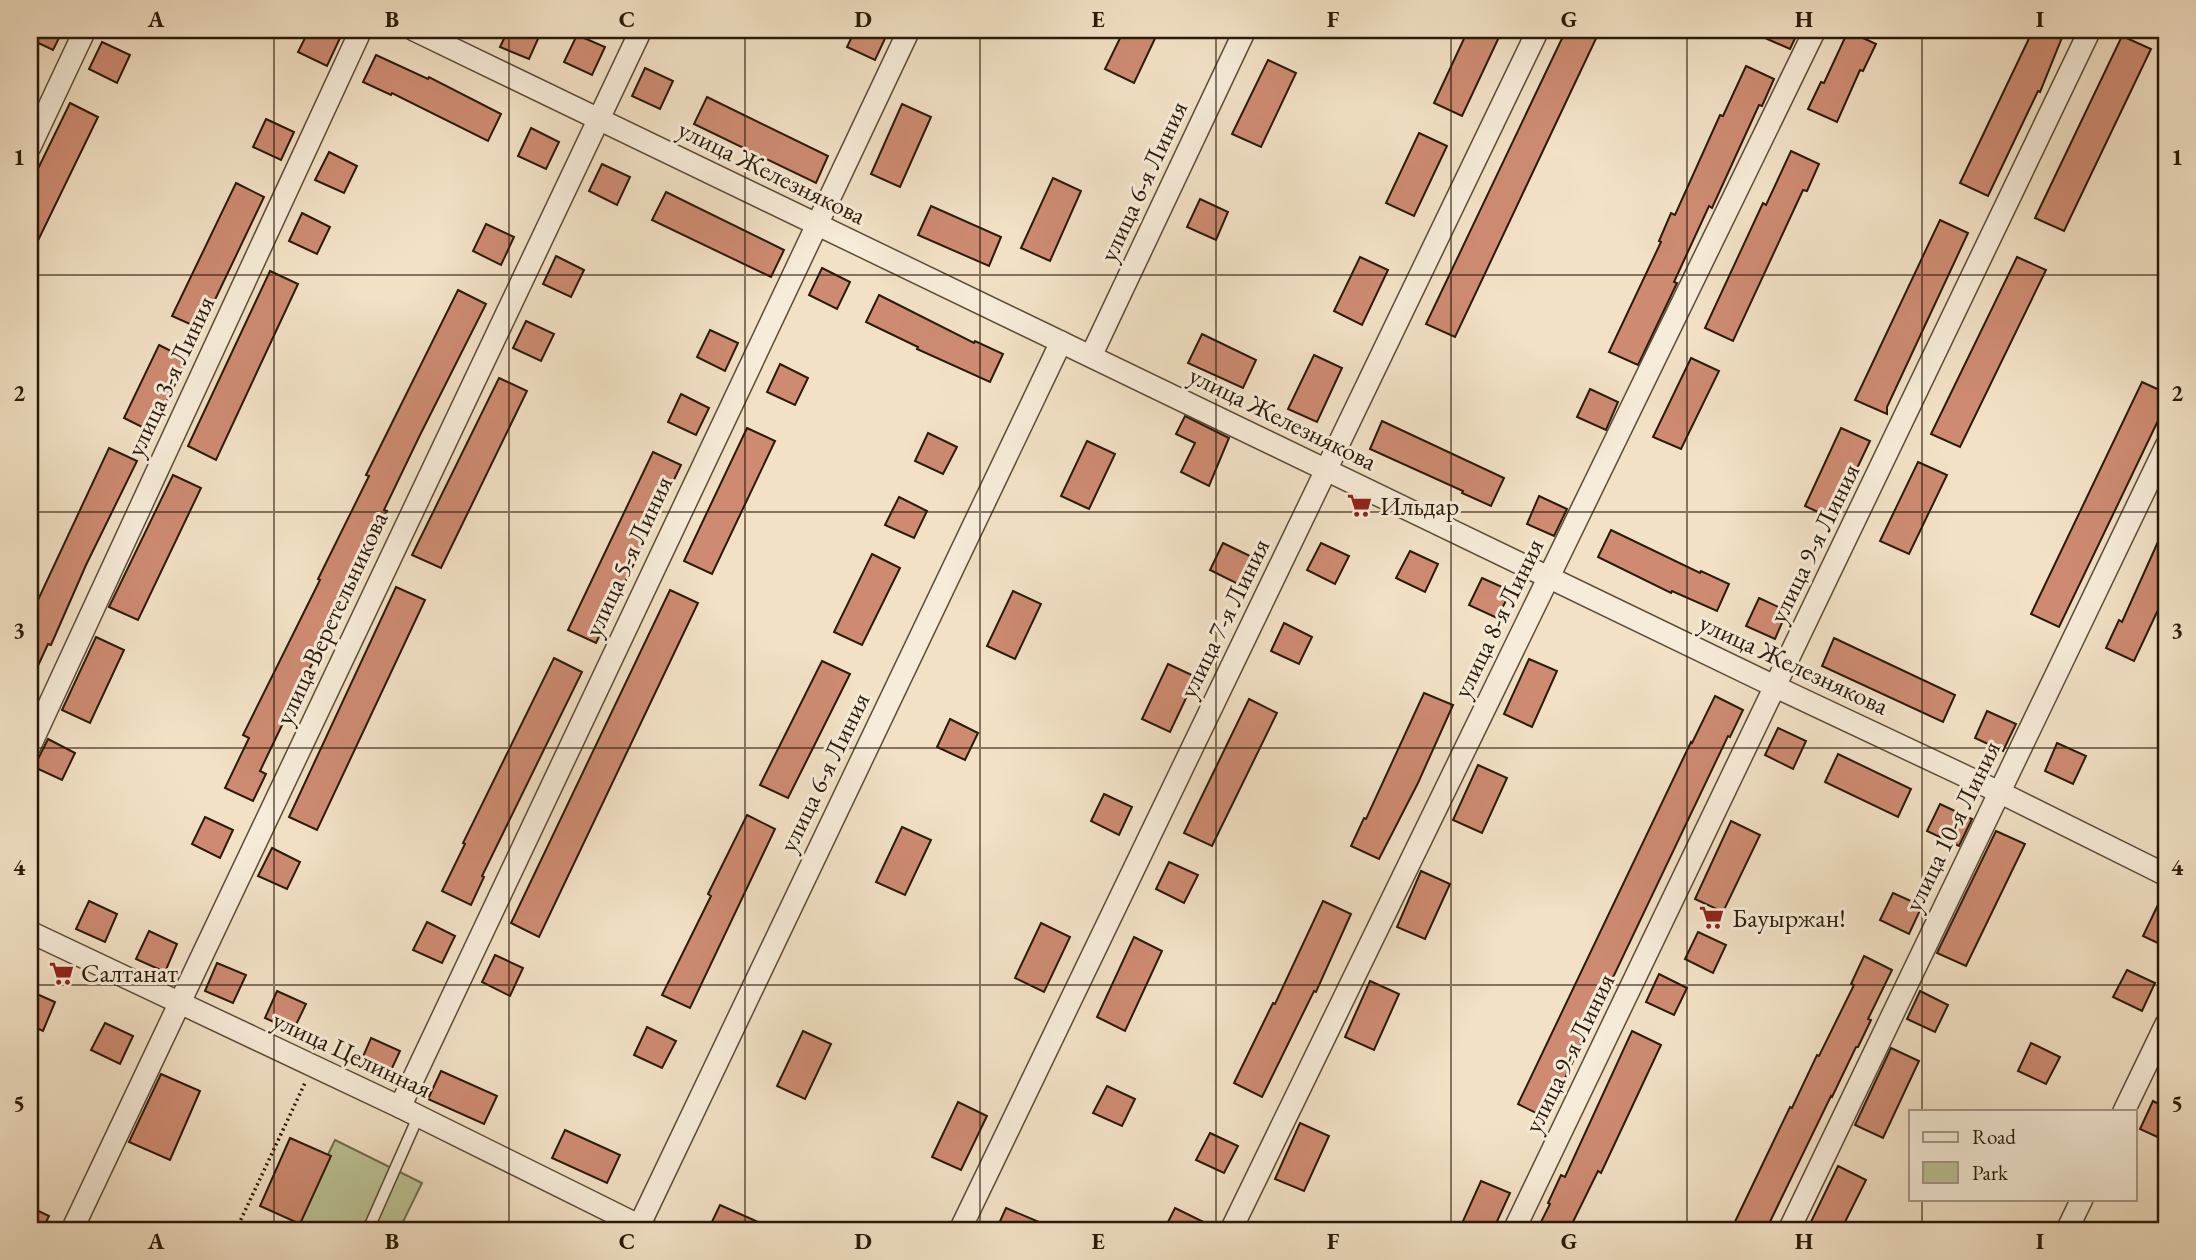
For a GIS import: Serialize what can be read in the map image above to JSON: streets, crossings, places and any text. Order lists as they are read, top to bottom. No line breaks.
{"streets":{"street":["улица Железнякова","улица 6-я Линия","улица 3-я Линия","улица 9-я Линия","улица 5-я Линия","улица Веретельникова","улица 7-я Линия","улица 8-я Линия","улица 10-я Линия","улица Целинная"]},"crossings":[["улица Железнякова","улица 6-я Линия"],["улица Железнякова","улица 9-я Линия"],["улица Железнякова","улица 5-я Линия"],["улица Железнякова","улица Веретельникова"],["улица Железнякова","улица 7-я Линия"],["улица Железнякова","улица 8-я Линия"],["улица Железнякова","улица 10-я Линия"],["улица 6-я Линия","улица Целинная"],["улица 5-я Линия","улица Целинная"],["улица Веретельникова","улица Целинная"]],"places":{"supermarket":["Ильдар","Бауыржан!","Салтанат"]},"legend":["Road","Park"],"grid":{"columns":["A","B","C","D","E","F","G","H","I"],"rows":["1","2","3","4","5"]}}
